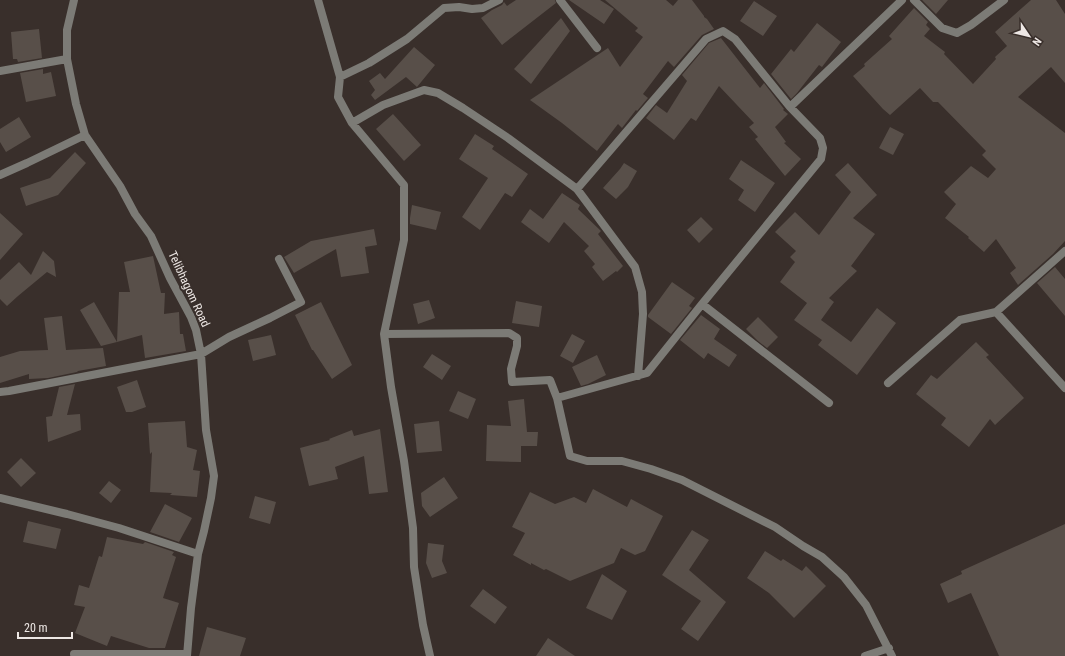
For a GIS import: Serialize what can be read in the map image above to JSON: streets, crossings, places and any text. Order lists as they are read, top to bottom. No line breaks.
{"streets":{"street":["Telibhagom Road"]},"scale_bar":"20 m","north":"bottom right"}
